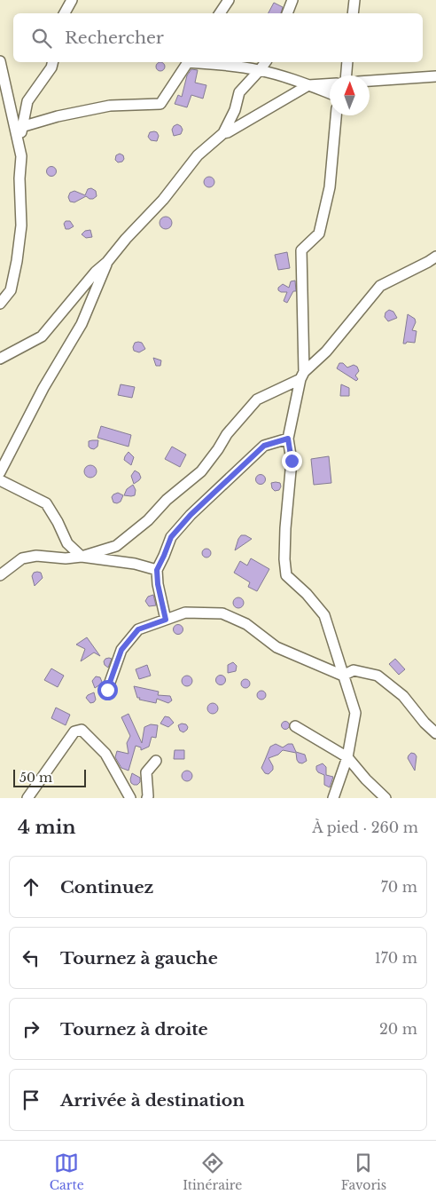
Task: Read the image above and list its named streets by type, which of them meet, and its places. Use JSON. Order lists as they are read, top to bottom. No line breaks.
{"scale_bar":"50 m","north":"top","page":{"search":"Rechercher","scale":"50 m","heading":["4 min","À pied · 260 m"],"list":[["Continuez","70 m"],["Tournez à gauche","170 m"],["Tournez à droite","20 m"],"Arrivée à destination"],"nav":["Carte","Itinéraire","Favoris"]}}
